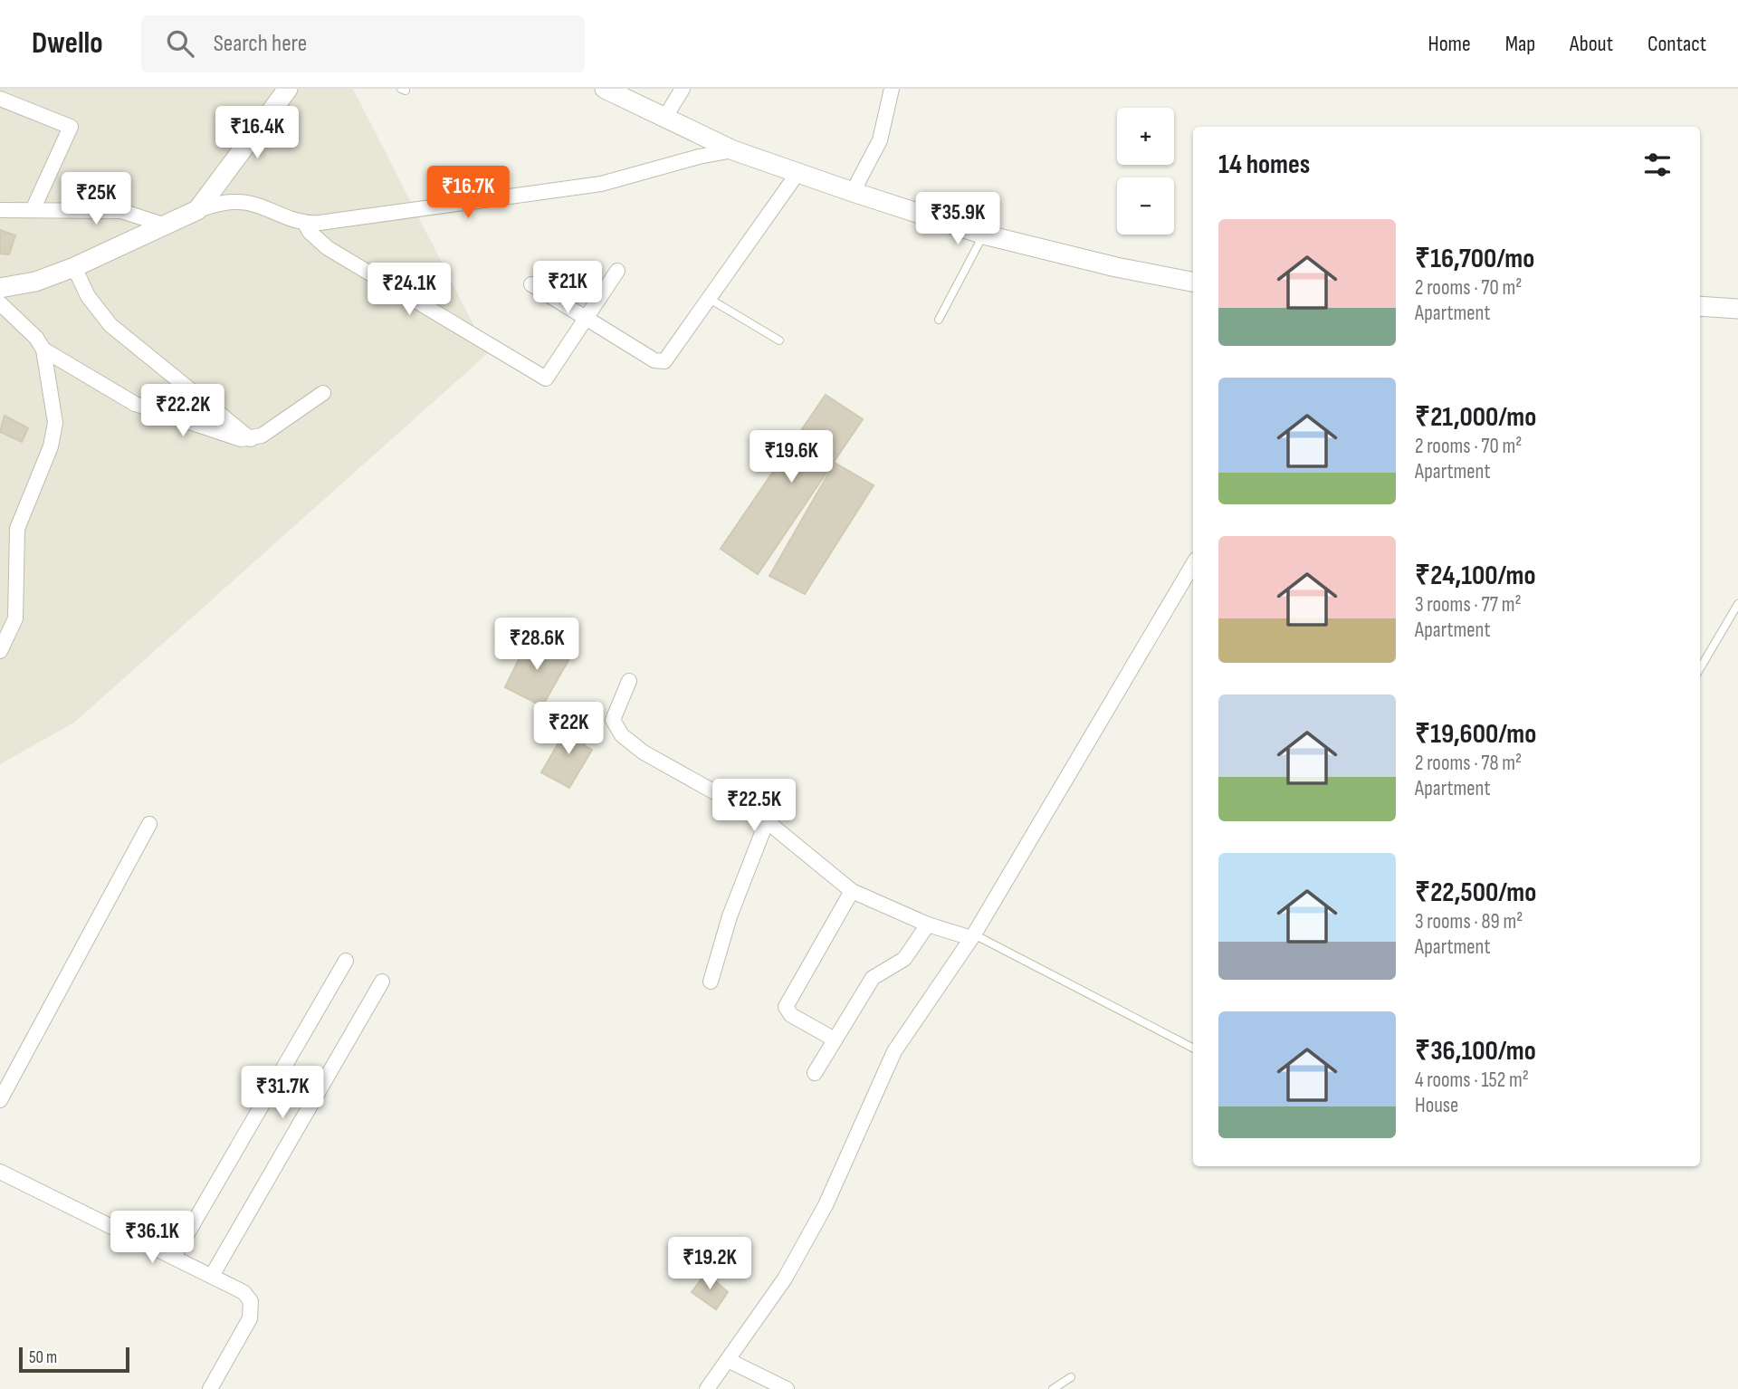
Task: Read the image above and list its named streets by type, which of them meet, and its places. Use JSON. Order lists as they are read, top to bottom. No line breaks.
{"scale_bar":"50 m","page":{"header":"Dwello","search":"Search here","nav":["Home","Map","About","Contact"],"price":["₹16.4K","₹16.7K","₹25K","₹35.9K","₹21K","₹24.1K","₹22.2K","₹19.6K","₹28.6K","₹22K","₹22.5K","₹31.7K","₹36.1K","₹19.2K"],"map_buttons":["+","−"],"heading":"14 homes","list":[{"name":"₹16,700/mo","note":"2 rooms · 70 m² · Apartment"},{"name":"₹21,000/mo","note":"2 rooms · 70 m² · Apartment"},{"name":"₹24,100/mo","note":"3 rooms · 77 m² · Apartment"},{"name":"₹19,600/mo","note":"2 rooms · 78 m² · Apartment"},{"name":"₹22,500/mo","note":"3 rooms · 89 m² · Apartment"},{"name":"₹36,100/mo","note":"4 rooms · 152 m² · House"}],"scale":"50 m"}}
